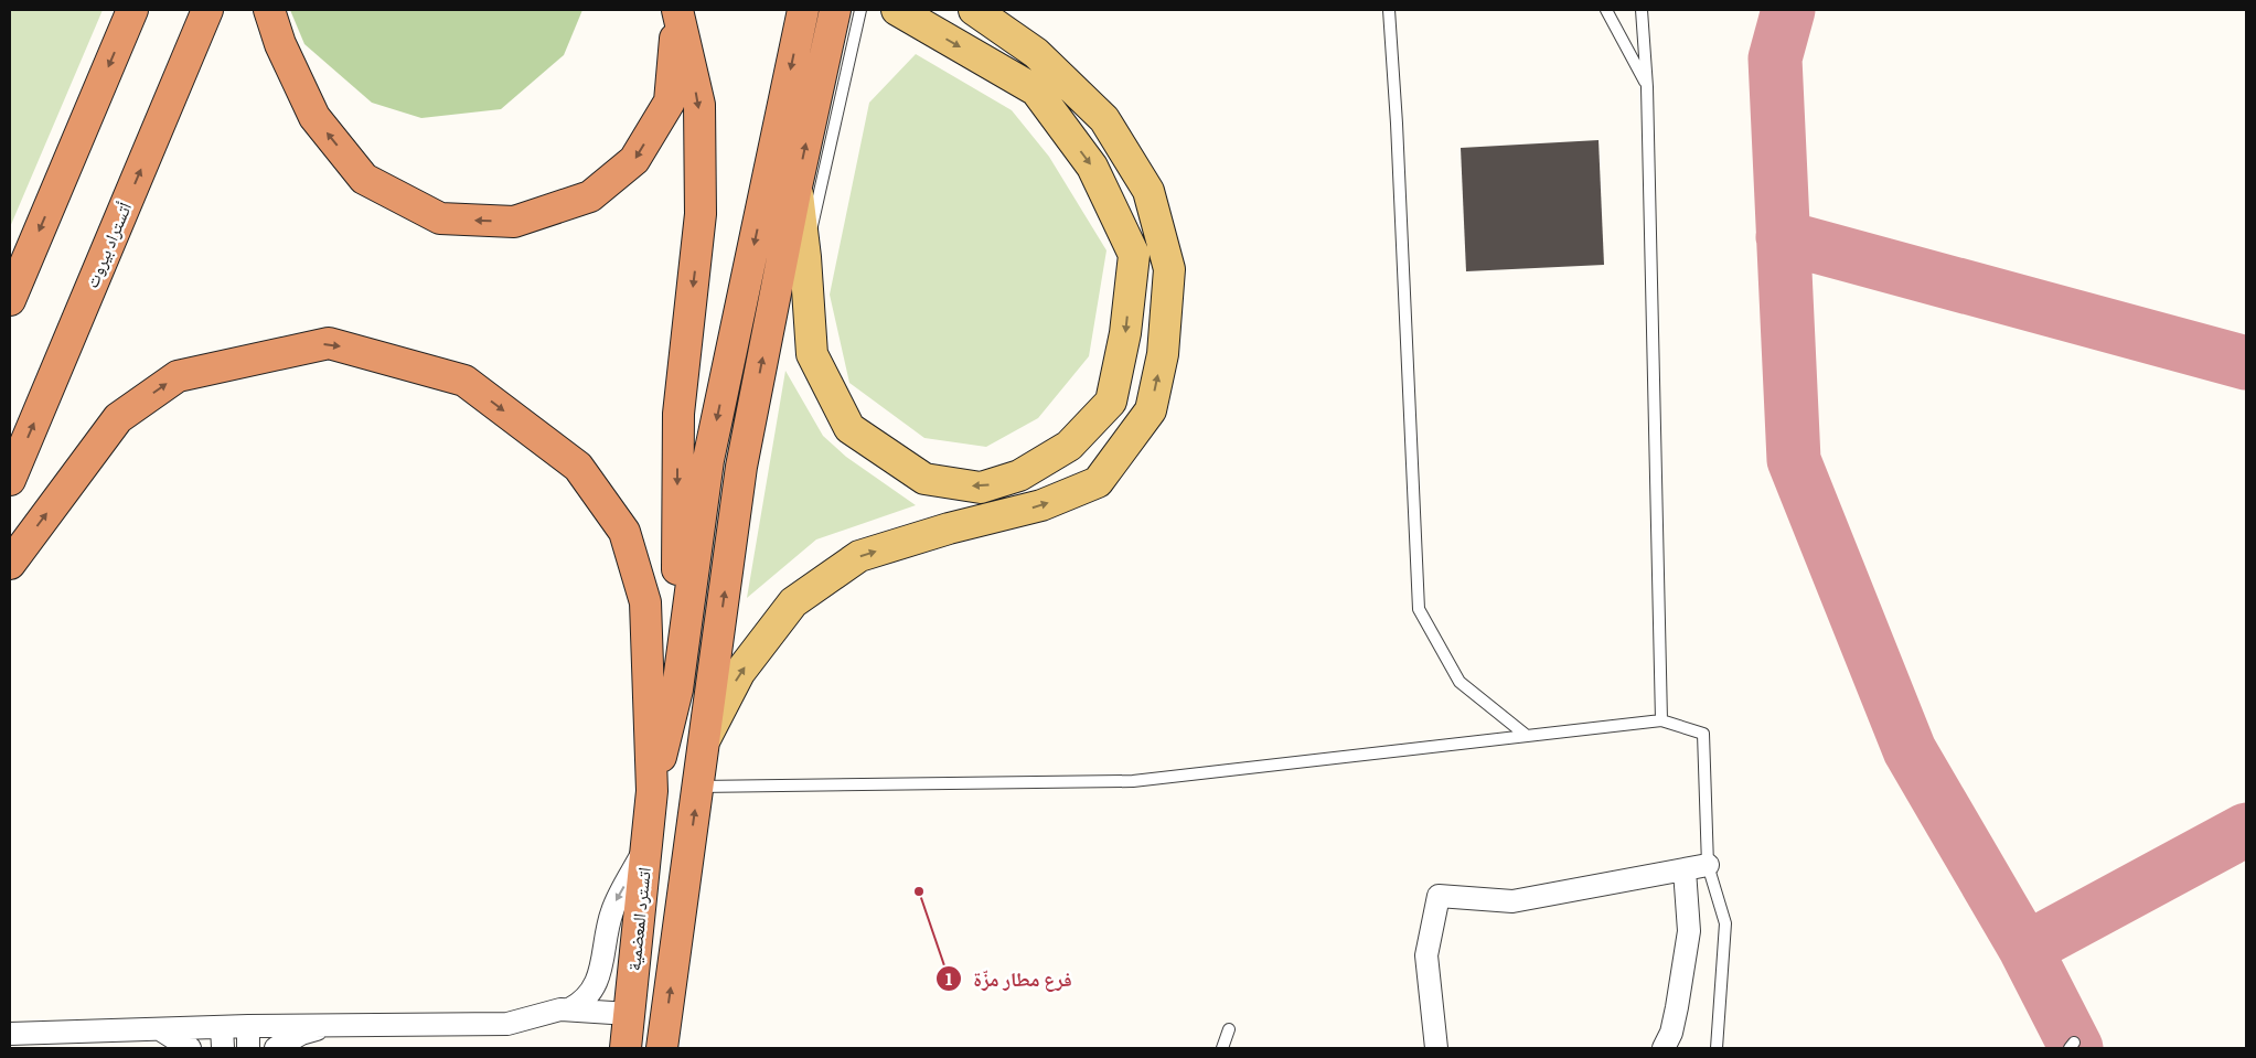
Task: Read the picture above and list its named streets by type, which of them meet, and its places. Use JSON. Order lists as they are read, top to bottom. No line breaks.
{"streets":{"highway":["أتستراد بيروت","اتسترد المعضمية"]},"places":["فرع مطار مزّة"]}
